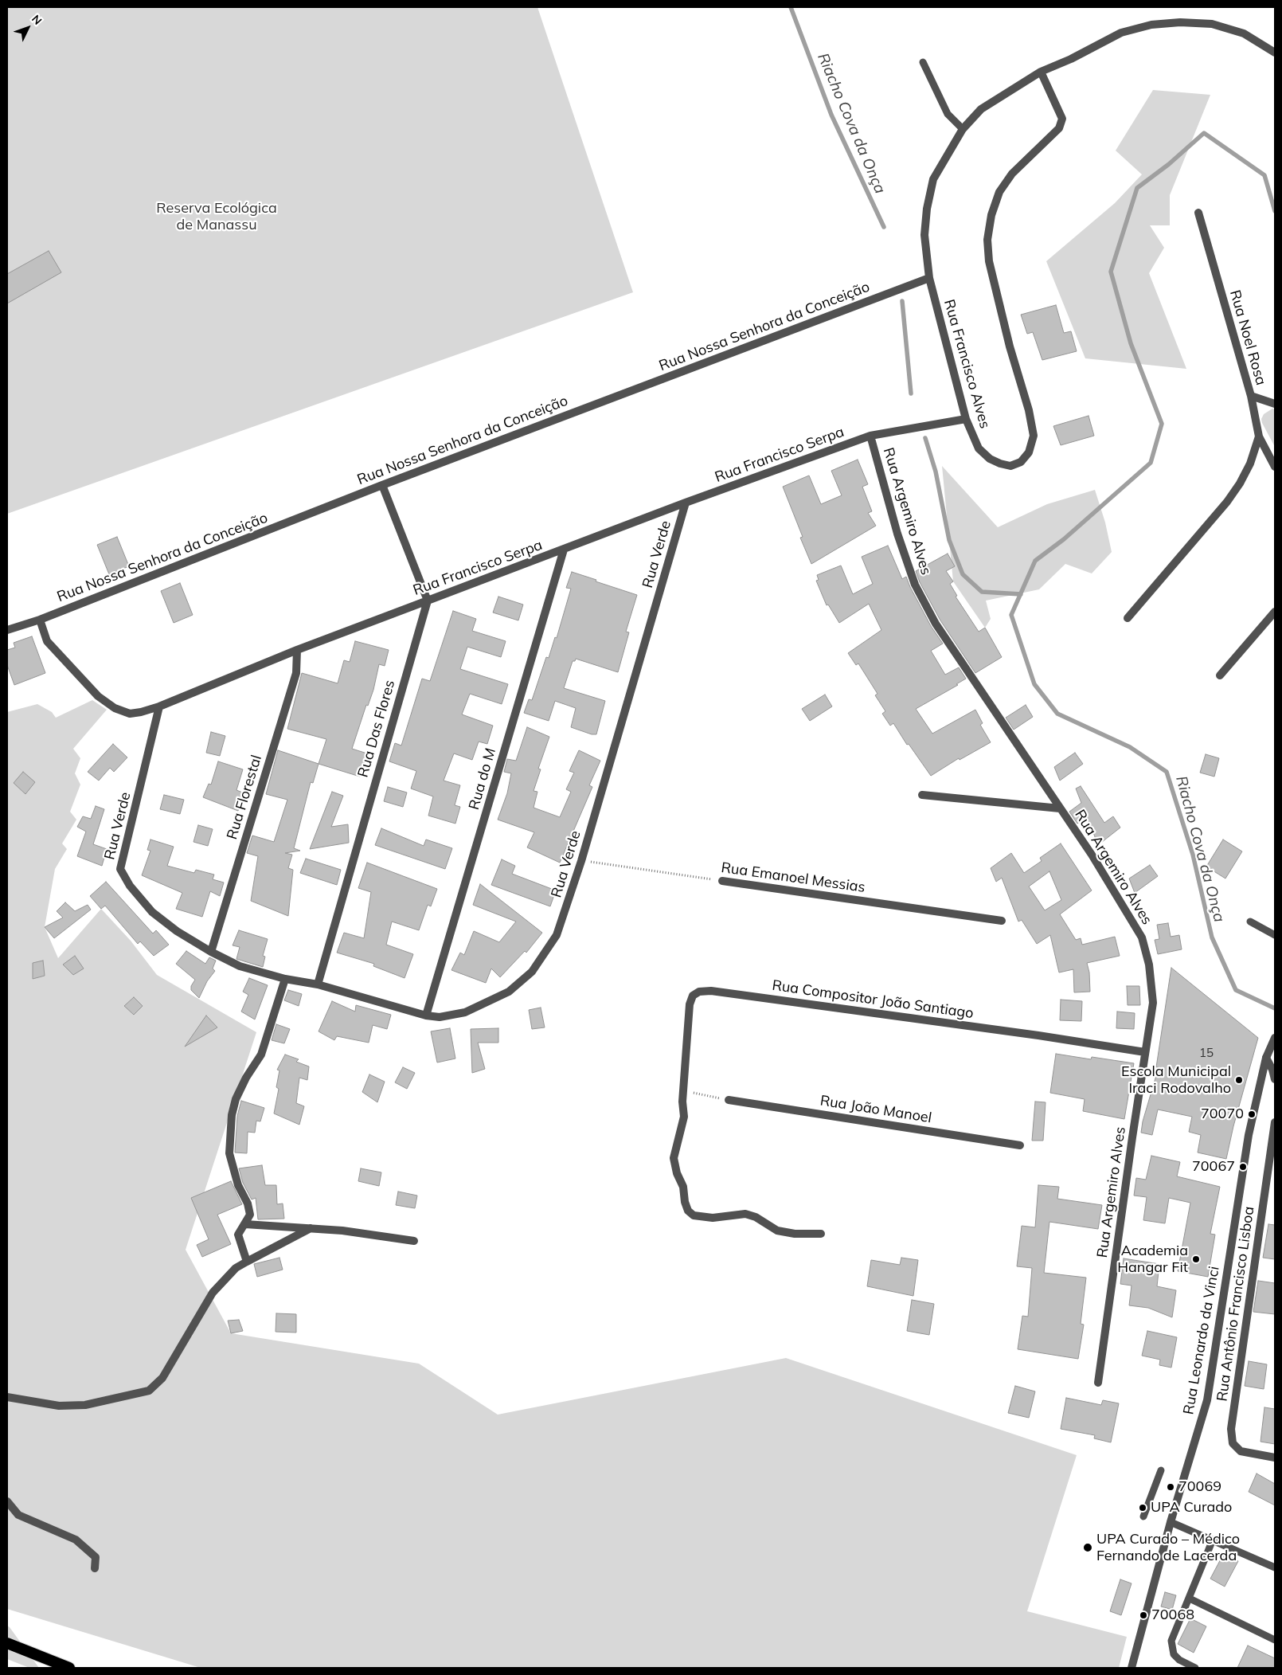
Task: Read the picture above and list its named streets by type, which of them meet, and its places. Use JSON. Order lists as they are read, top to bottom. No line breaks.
{"streets":{"street":["Rua Nossa Senhora da Conceição","Rua Noel Rosa","Rua Francisco Alves","Rua Francisco Serpa","Rua Argemiro Alves","Rua Verde","Rua Das Flores","Rua do M","Rua Florestal","Rua Emanoel Messias","Rua Compositor João Santiago","Rua João Manoel","Rua Antônio Francisco Lisboa","Rua Leonardo da Vinci"]},"crossings":[["Rua Nossa Senhora da Conceição","Rua Francisco Alves"],["Rua Nossa Senhora da Conceição","Rua Francisco Serpa"],["Rua Francisco Alves","Rua Francisco Serpa"],["Rua Francisco Serpa","Rua Argemiro Alves"],["Rua Francisco Serpa","Rua Verde"],["Rua Francisco Serpa","Rua Das Flores"],["Rua Francisco Serpa","Rua do M"],["Rua Francisco Serpa","Rua Florestal"],["Rua Argemiro Alves","Rua Compositor João Santiago"],["Rua Verde","Rua Das Flores"],["Rua Verde","Rua do M"],["Rua Verde","Rua Florestal"],["Rua Verde","Rua Emanoel Messias"]],"water":["Riacho Cova da Onça"],"parks":["Reserva Ecológica de Manassu"],"places":["Escola Municipal Iraci Rodovalho","70070","70067","Academia Hangar Fit","70069","UPA Curado","UPA Curado – Médico Fernando de Lacerda","70068"],"house_numbers":["15"],"north":"top right"}
